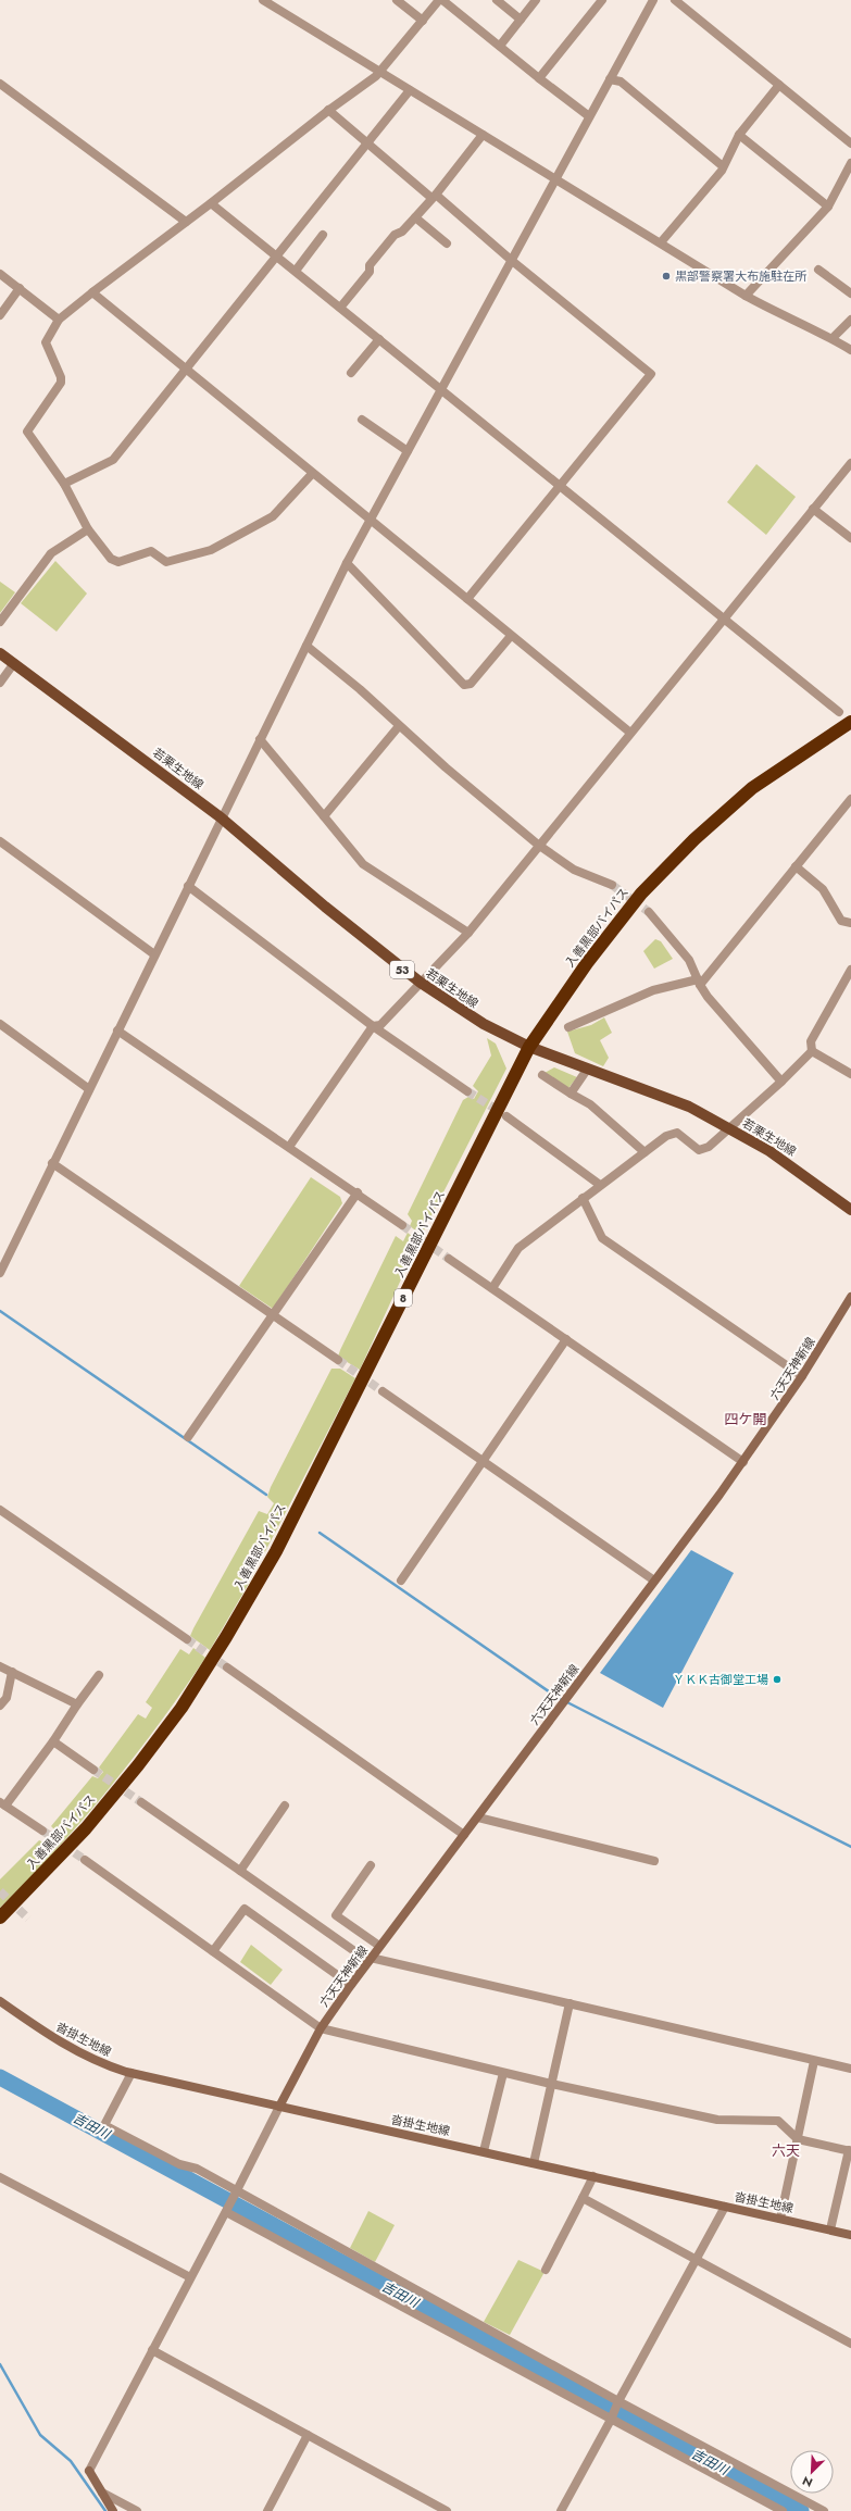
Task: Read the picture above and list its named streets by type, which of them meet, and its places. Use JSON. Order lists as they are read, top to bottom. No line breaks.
{"streets":{"highway":["入善黒部バイパス","8"],"main road":["若栗生地線","53","六天天神新線","沓掛生地線"]},"crossings":[["若栗生地線","入善黒部バイパス"],["六天天神新線","沓掛生地線"]],"districts":["四ケ開","六天"],"water":["吉田川"],"places":["黒部警察署大布施駐在所","ＹＫＫ古御堂工場"],"north":"bottom left"}
